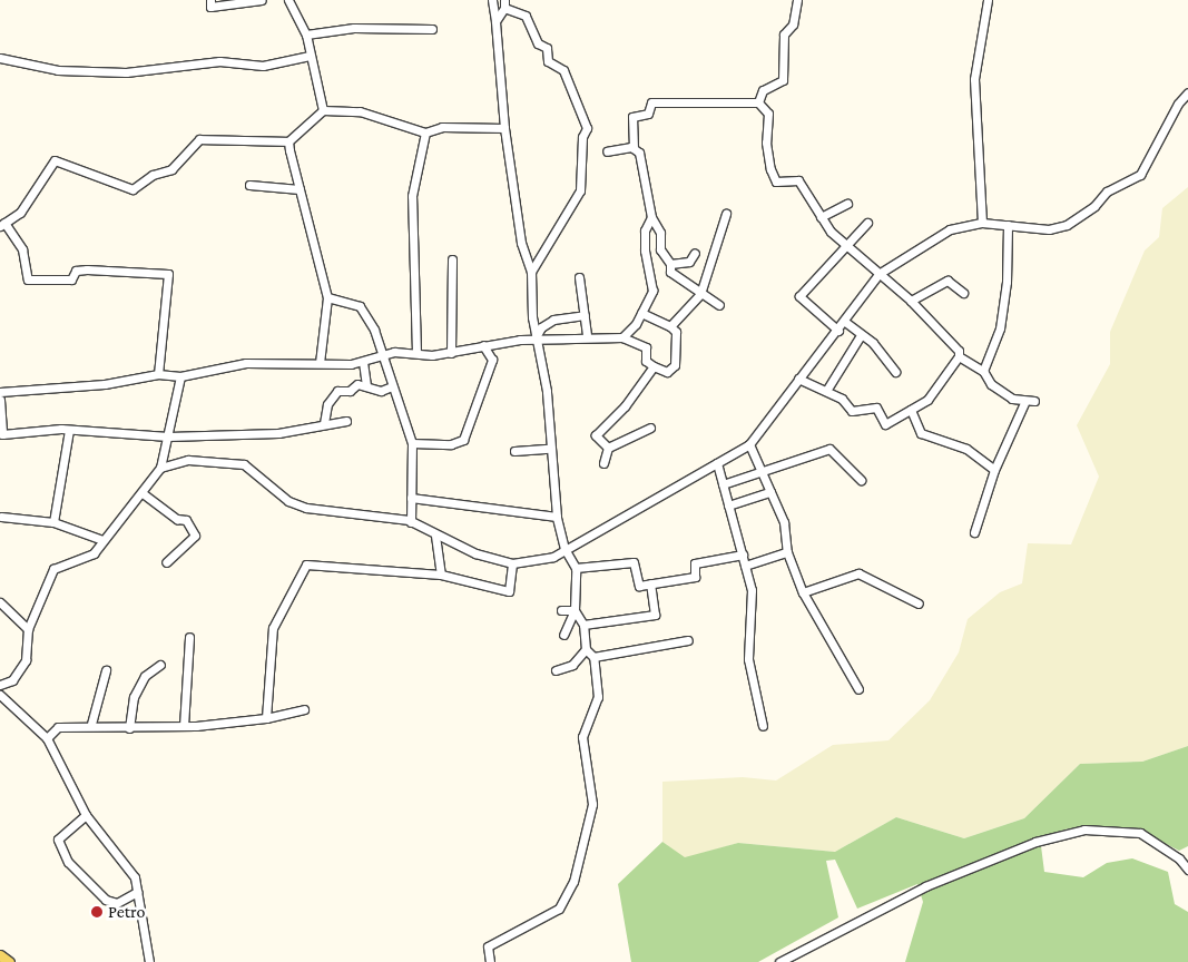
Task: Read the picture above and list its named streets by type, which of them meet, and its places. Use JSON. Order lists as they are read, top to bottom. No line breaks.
{"places":["Petro"]}
